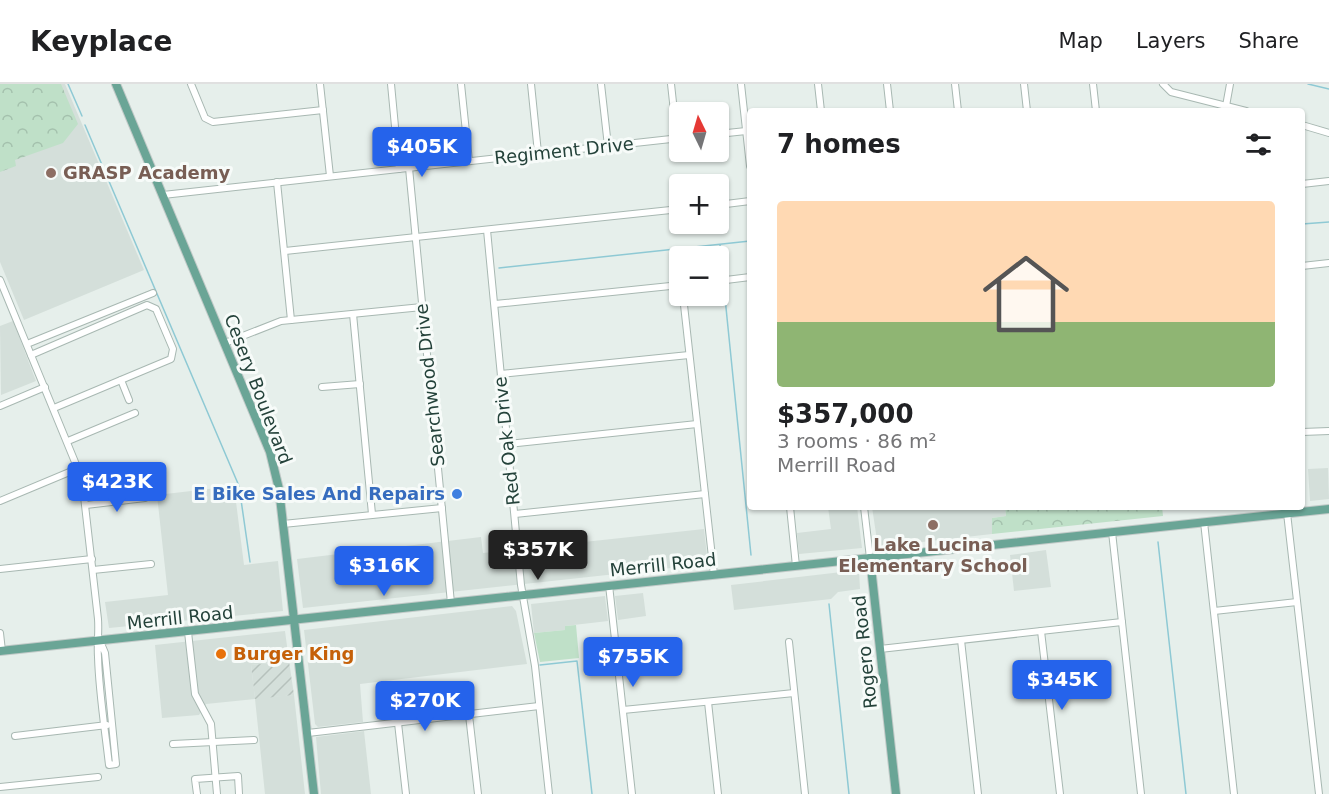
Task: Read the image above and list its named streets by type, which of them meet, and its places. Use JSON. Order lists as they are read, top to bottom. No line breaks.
{"streets":{"main road":["Cesery Boulevard","Merrill Road","Rogero Road"],"street":["Regiment Drive","Searchwood Drive","Red Oak Drive"]},"crossings":[["Regiment Drive","Searchwood Drive"],["Regiment Drive","Cesery Boulevard"],["Searchwood Drive","Merrill Road"],["Cesery Boulevard","Merrill Road"],["Red Oak Drive","Merrill Road"],["Merrill Road","Rogero Road"]],"places":["GRASP Academy","E Bike Sales And Repairs","Lake Lucina Elementary School","Burger King"],"north":"top","page":{"header":"Keyplace","nav":["Map","Layers","Share"],"map_buttons":["+","−"],"heading":"7 homes","price":["$405K","$423K","$357K","$316K","$755K","$345K","$270K"],"list":[{"name":"$357,000","note":"3 rooms · 86 m² · Merrill Road"}]}}
